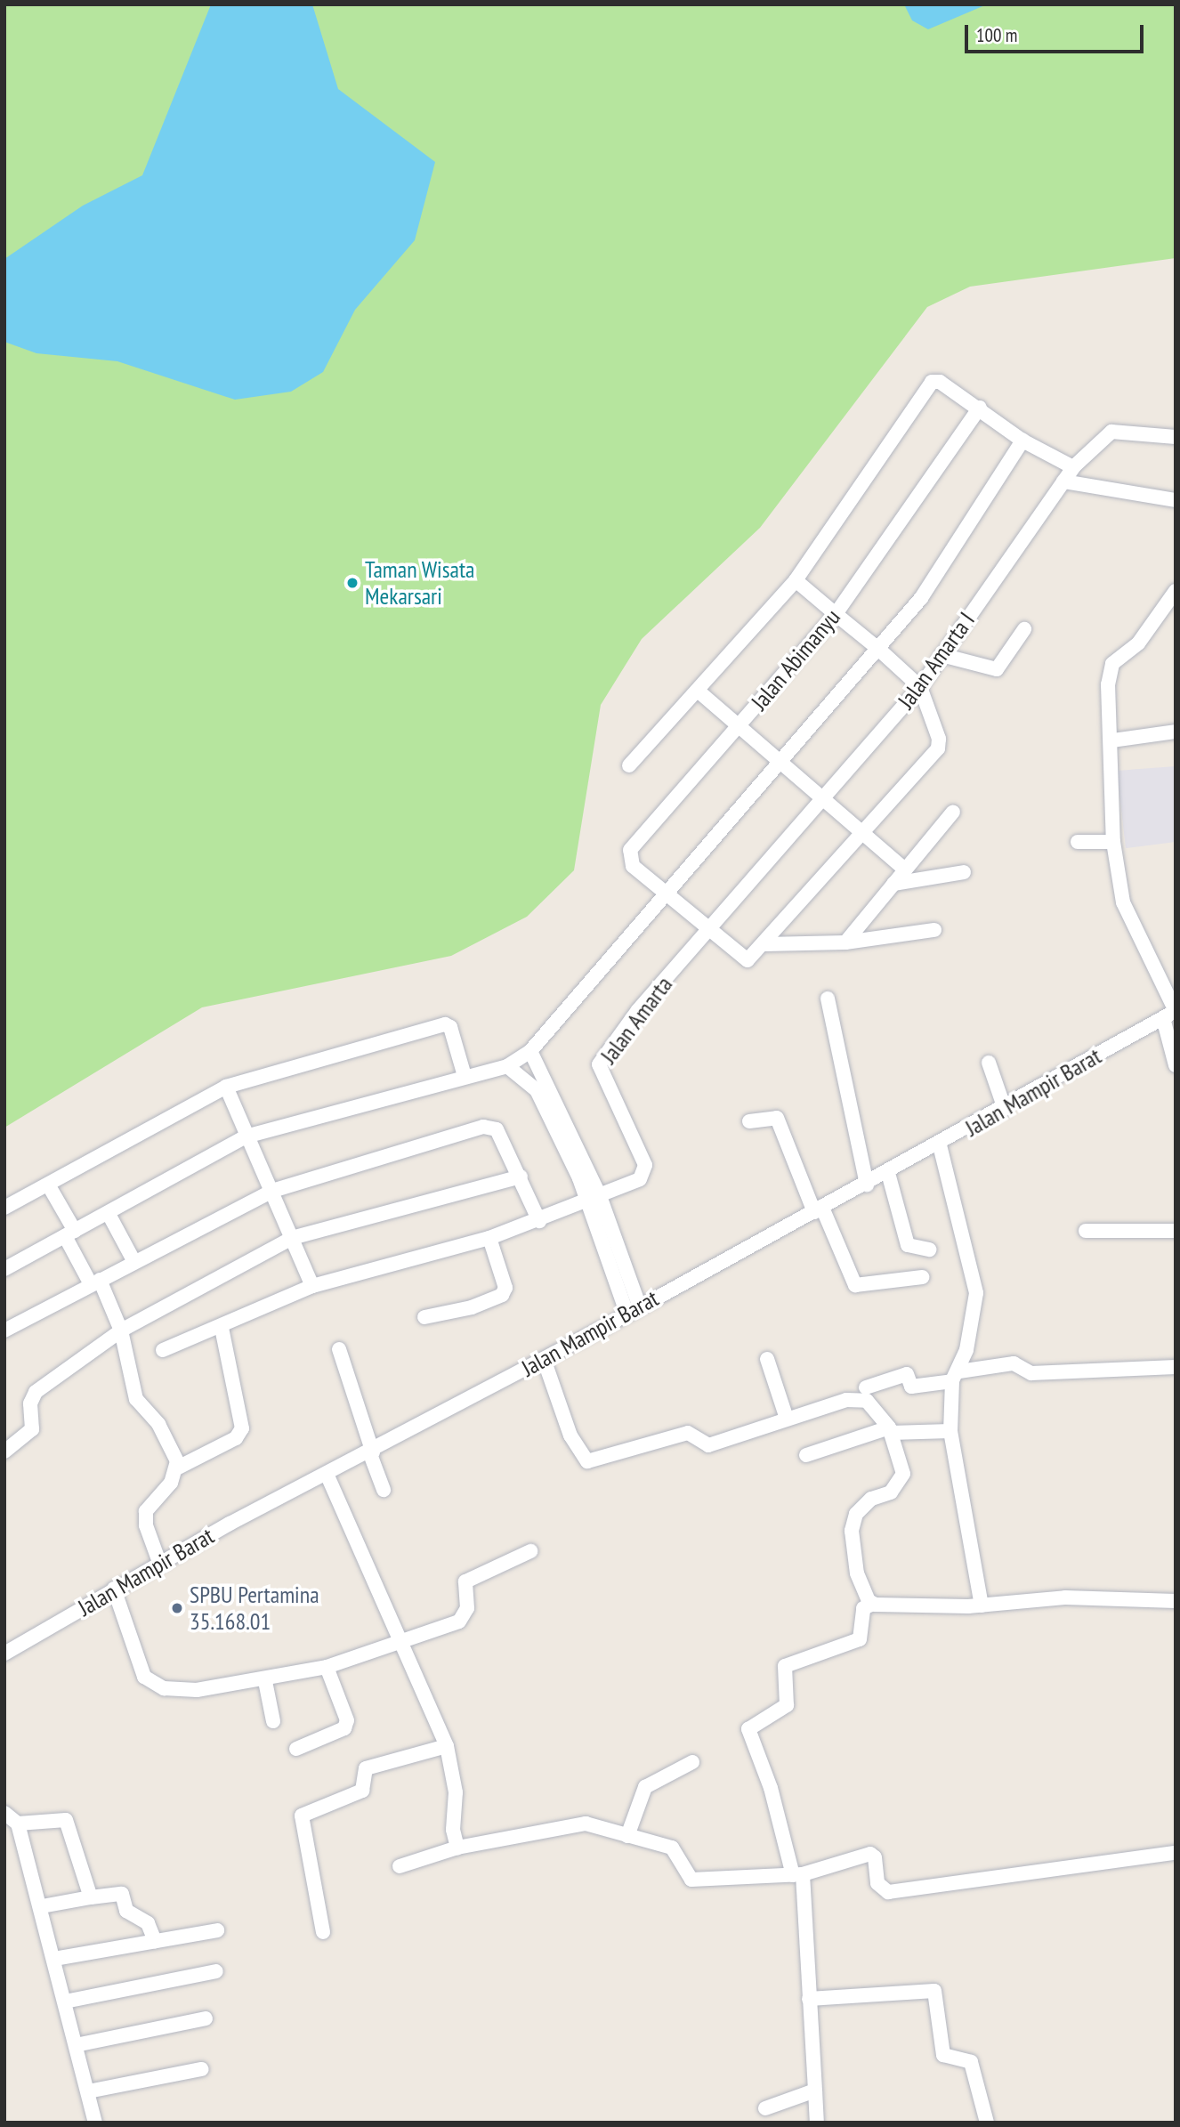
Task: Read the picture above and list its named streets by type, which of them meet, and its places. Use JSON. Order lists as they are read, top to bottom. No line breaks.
{"streets":{"street":["Jalan Abimanyu","Jalan Amarta I","Jalan Amarta","Jalan Mampir Barat"]},"crossings":[["Jalan Amarta I","Jalan Amarta"]],"places":["Taman Wisata Mekarsari","SPBU Pertamina 35.168.01"],"scale_bar":"100 m"}
